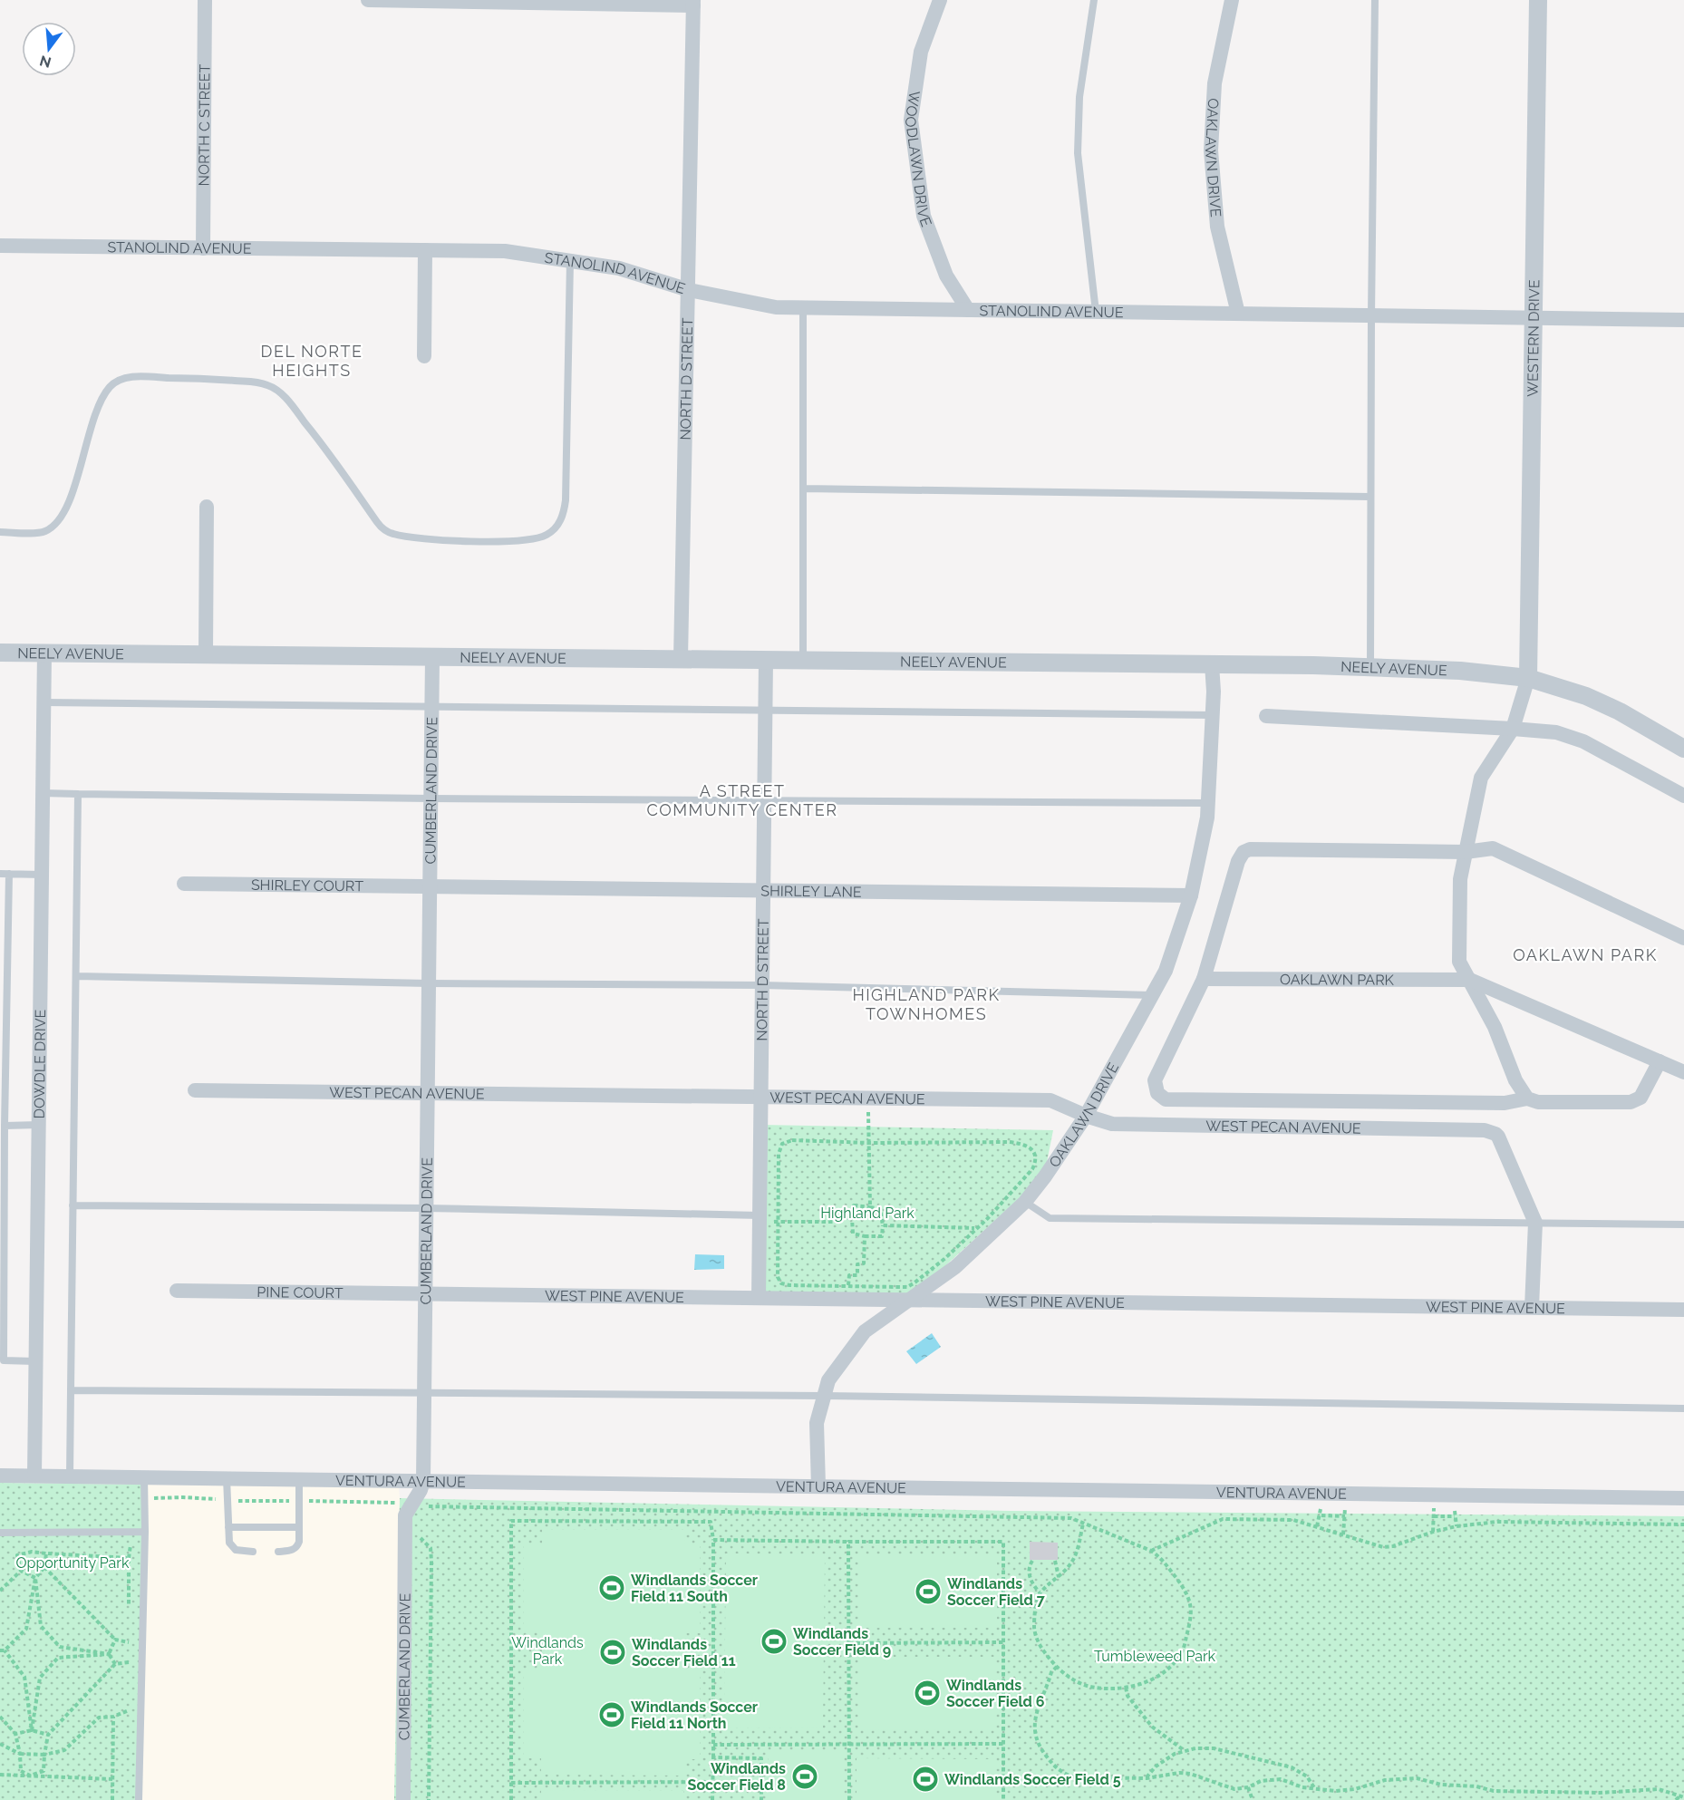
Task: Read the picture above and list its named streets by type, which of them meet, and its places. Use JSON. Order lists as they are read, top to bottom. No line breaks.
{"streets":{"street":["NORTH C STREET","OAKLAWN DRIVE","WOODLAWN DRIVE","STANOLIND AVENUE","WESTERN DRIVE","NORTH D STREET","NEELY AVENUE","CUMBERLAND DRIVE","SHIRLEY COURT","SHIRLEY LANE","OAKLAWN PARK","DOWDLE DRIVE","WEST PECAN AVENUE","PINE COURT","WEST PINE AVENUE","VENTURA AVENUE"]},"crossings":[["NORTH C STREET","STANOLIND AVENUE"],["OAKLAWN DRIVE","STANOLIND AVENUE"],["OAKLAWN DRIVE","NEELY AVENUE"],["OAKLAWN DRIVE","SHIRLEY LANE"],["OAKLAWN DRIVE","WEST PECAN AVENUE"],["OAKLAWN DRIVE","WEST PINE AVENUE"],["OAKLAWN DRIVE","VENTURA AVENUE"],["WOODLAWN DRIVE","STANOLIND AVENUE"],["STANOLIND AVENUE","WESTERN DRIVE"],["STANOLIND AVENUE","NORTH D STREET"],["WESTERN DRIVE","NEELY AVENUE"],["NORTH D STREET","NEELY AVENUE"],["NORTH D STREET","SHIRLEY LANE"],["NORTH D STREET","WEST PECAN AVENUE"],["NORTH D STREET","WEST PINE AVENUE"],["NEELY AVENUE","CUMBERLAND DRIVE"],["NEELY AVENUE","DOWDLE DRIVE"],["CUMBERLAND DRIVE","SHIRLEY COURT"],["CUMBERLAND DRIVE","SHIRLEY LANE"],["CUMBERLAND DRIVE","WEST PECAN AVENUE"],["CUMBERLAND DRIVE","PINE COURT"],["CUMBERLAND DRIVE","WEST PINE AVENUE"],["CUMBERLAND DRIVE","VENTURA AVENUE"],["SHIRLEY COURT","SHIRLEY LANE"],["DOWDLE DRIVE","VENTURA AVENUE"],["PINE COURT","WEST PINE AVENUE"]],"districts":["DEL NORTE HEIGHTS","A STREET COMMUNITY CENTER","OAKLAWN PARK","HIGHLAND PARK TOWNHOMES"],"parks":["Highland Park","Opportunity Park","Windlands Park","Tumbleweed Park"],"places":{"sports":["Windlands Soccer Field 11 South","Windlands Soccer Field 7","Windlands Soccer Field 9","Windlands Soccer Field 11","Windlands Soccer Field 6","Windlands Soccer Field 11 North","Windlands Soccer Field 8","Windlands Soccer Field 5"]},"north":"bottom"}
